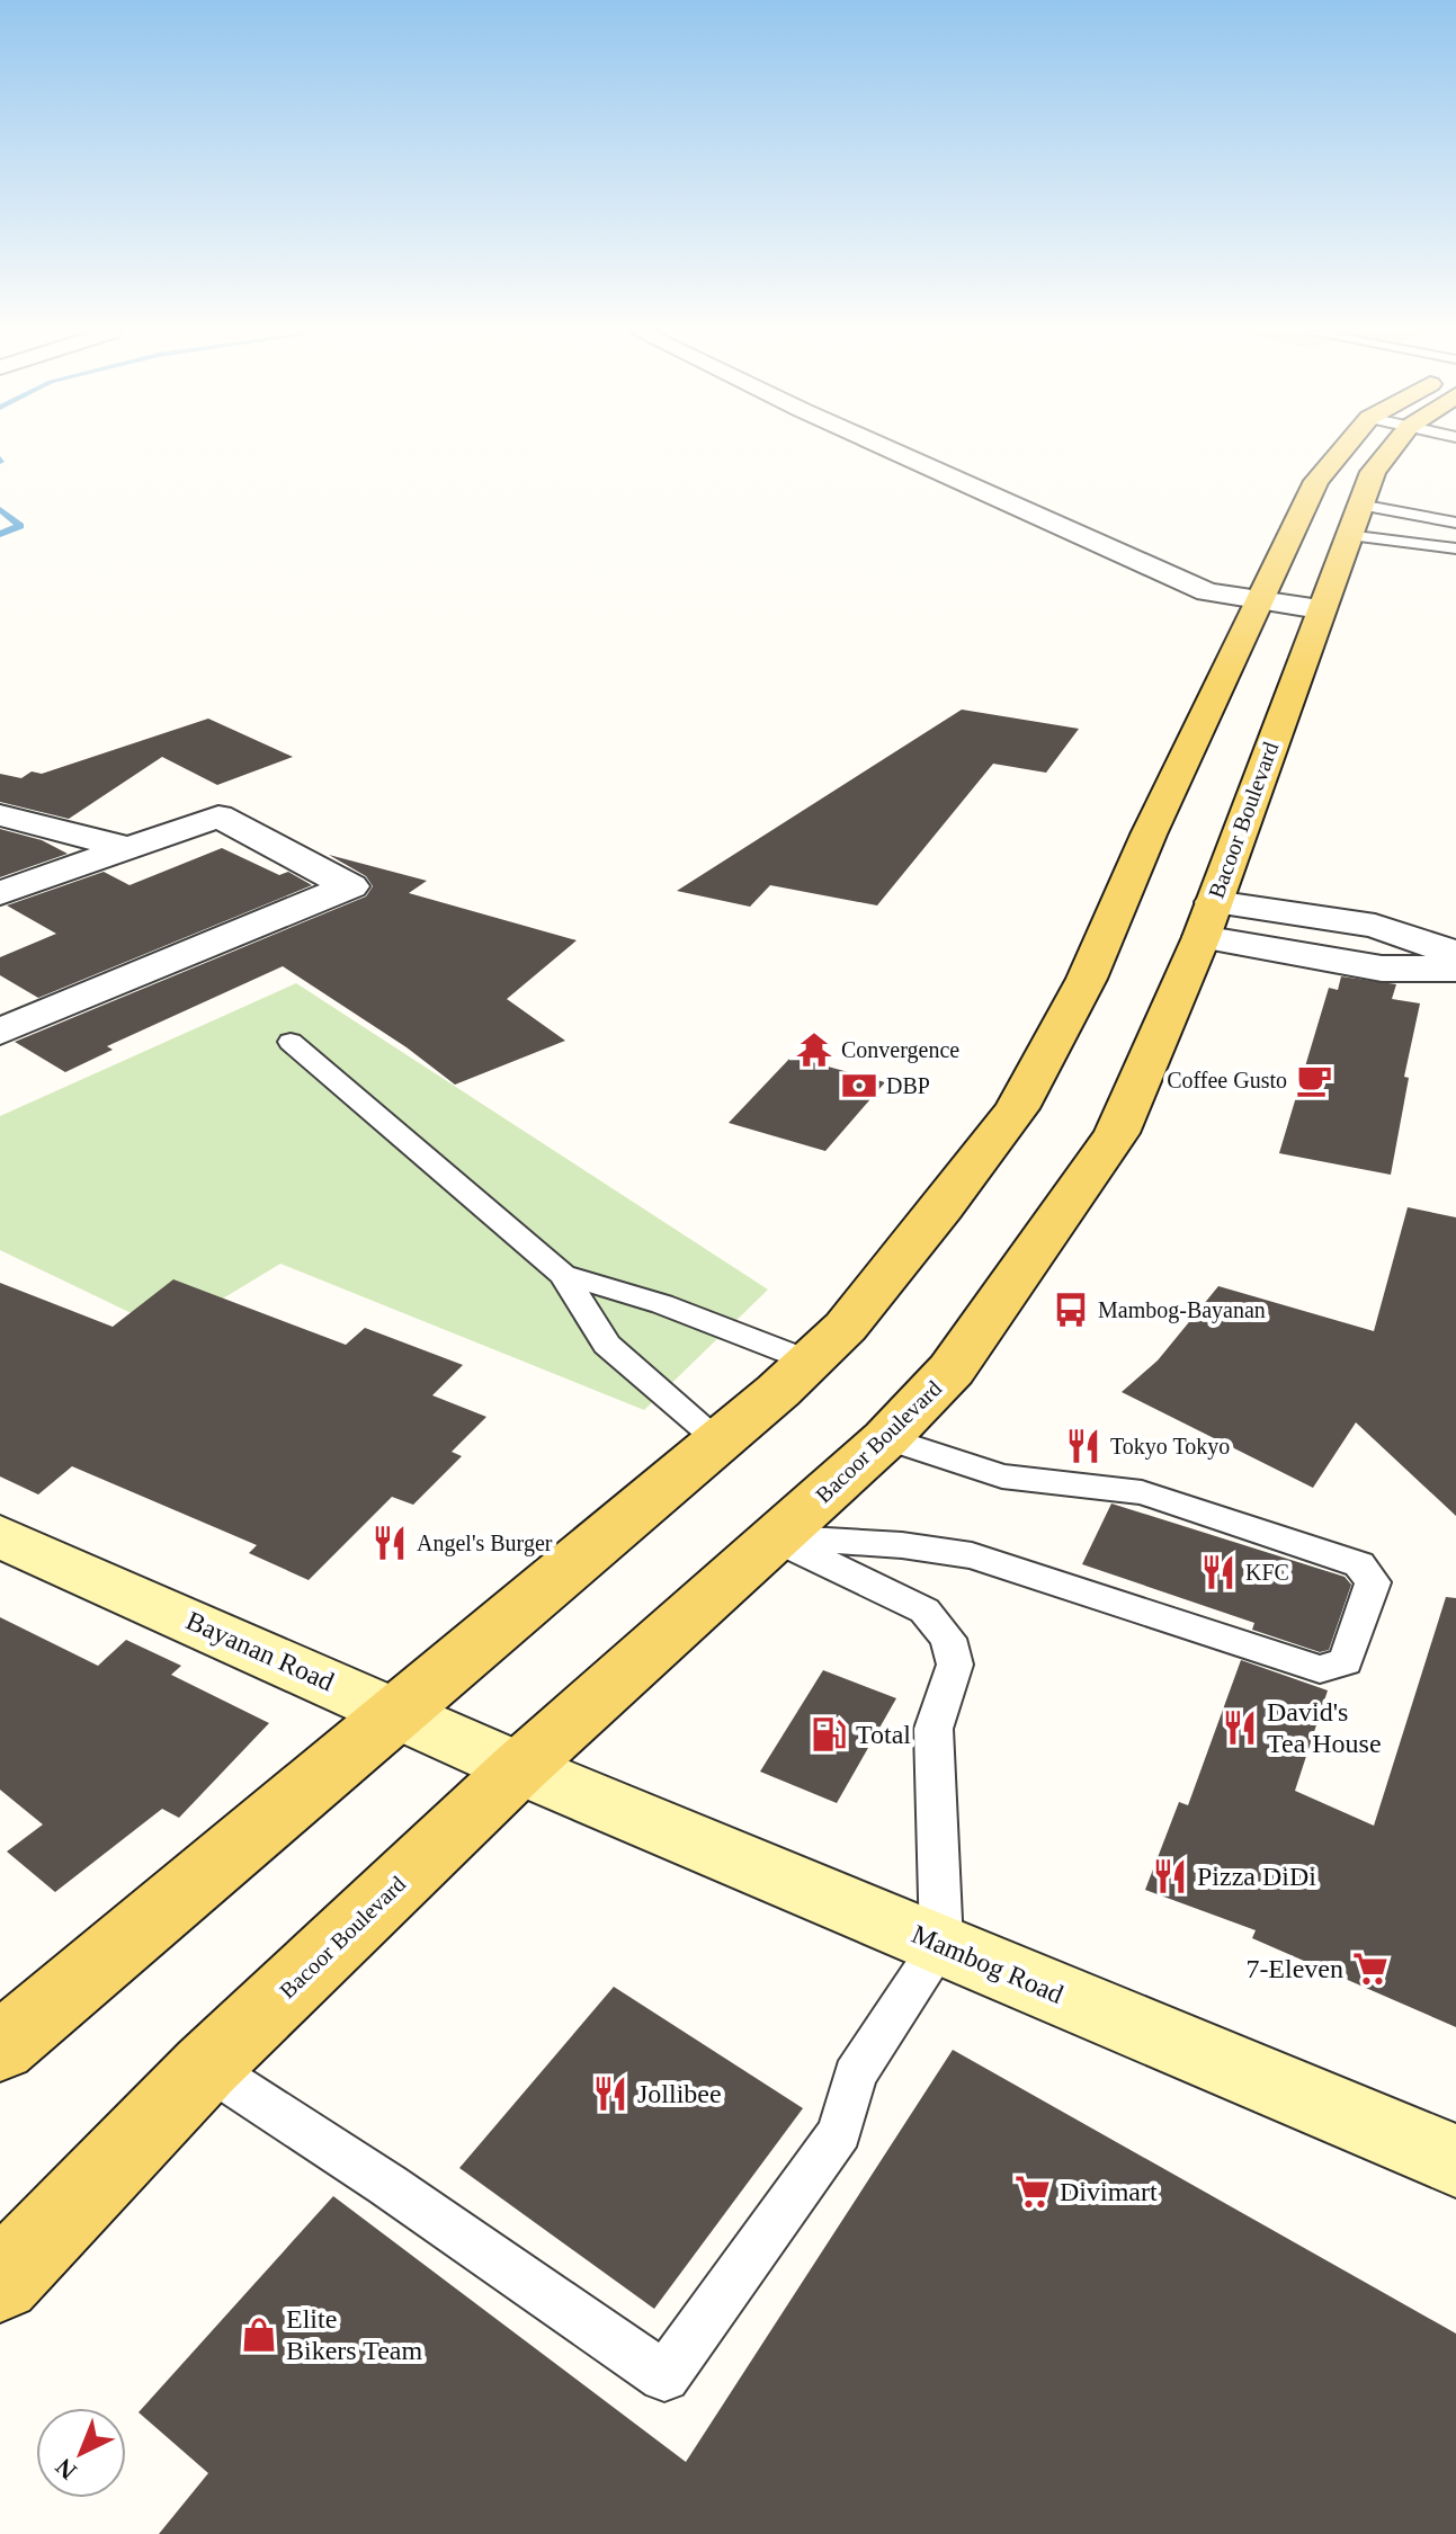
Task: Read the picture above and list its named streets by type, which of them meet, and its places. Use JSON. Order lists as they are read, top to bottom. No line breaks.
{"streets":{"main road":["Bacoor Boulevard","Bayanan Road","Mambog Road"]},"crossings":[["Bacoor Boulevard","Bayanan Road"],["Bacoor Boulevard","Mambog Road"],["Bayanan Road","Mambog Road"]],"places":{"temple":["Convergence"],"cafe":["Coffee Gusto"],"bank":["DBP"],"bus stop":["Mambog-Bayanan"],"restaurant":["Tokyo Tokyo","Angel's Burger","KFC","David's Tea House","Pizza DiDi","Jollibee"],"fuel station":["Total"],"supermarket":["7-Eleven","Divimart"],"shop":["Elite Bikers Team"]},"north":"bottom left"}
